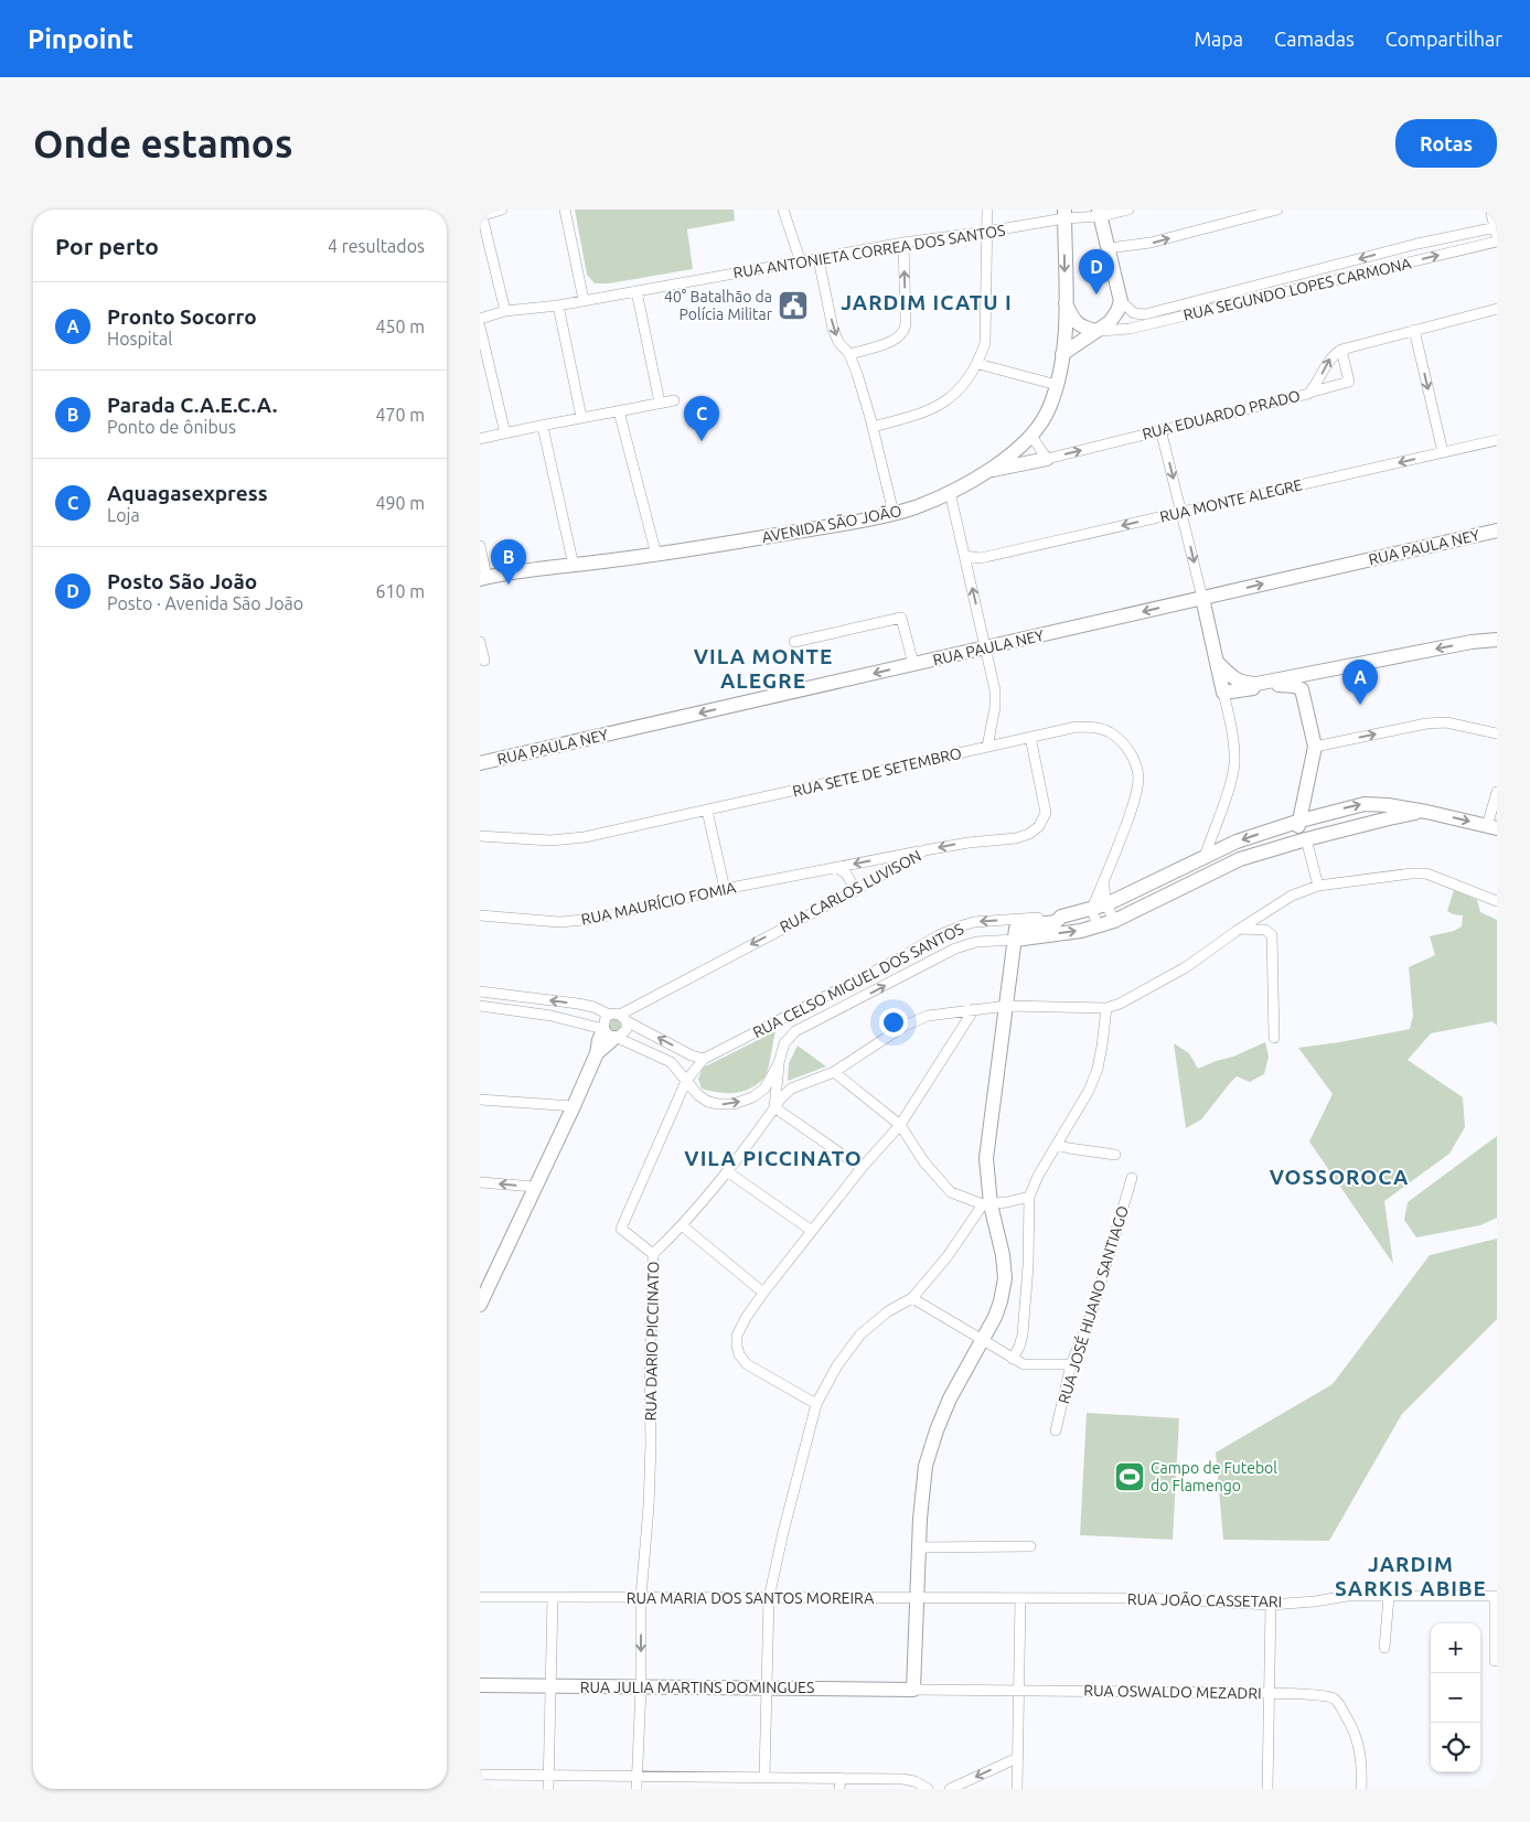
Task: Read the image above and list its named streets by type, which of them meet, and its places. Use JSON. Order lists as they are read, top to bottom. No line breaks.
{"streets":{"main road":["AVENIDA SÃO JOÃO","RUA PAULA NEY","RUA CELSO MIGUEL DOS SANTOS","RUA JULIA MARTINS DOMINGUES"],"street":["RUA ANTONIETA CORREA DOS SANTOS","RUA SEGUNDO LOPES CARMONA","RUA EDUARDO PRADO","RUA MONTE ALEGRE","RUA SETE DE SETEMBRO","RUA CARLOS LUVISON","RUA MAURÍCIO FOMIA","RUA JOSÉ HIJANO SANTIAGO","RUA DARIO PICCINATO","RUA MARIA DOS SANTOS MOREIRA","RUA JOÃO CASSETARI","RUA OSWALDO MEZADRI"]},"crossings":[["RUA ANTONIETA CORREA DOS SANTOS","AVENIDA SÃO JOÃO"],["RUA SETE DE SETEMBRO","RUA CARLOS LUVISON"],["RUA SETE DE SETEMBRO","RUA CELSO MIGUEL DOS SANTOS"],["RUA CARLOS LUVISON","RUA MAURÍCIO FOMIA"],["RUA DARIO PICCINATO","RUA MARIA DOS SANTOS MOREIRA"],["RUA DARIO PICCINATO","RUA JULIA MARTINS DOMINGUES"],["RUA MARIA DOS SANTOS MOREIRA","RUA JOÃO CASSETARI"],["RUA JULIA MARTINS DOMINGUES","RUA OSWALDO MEZADRI"]],"one_way":["RUA EDUARDO PRADO","RUA MONTE ALEGRE","RUA CARLOS LUVISON"],"districts":["JARDIM ICATU I","VILA MONTE ALEGRE","VILA PICCINATO","VOSSOROCA","JARDIM SARKIS ABIBE"],"places":{"public building":["40° Batalhão da Polícia Militar"],"sports":["Campo de Futebol do Flamengo"]},"page":{"header":"Pinpoint","nav":["Mapa","Camadas","Compartilhar"],"buttons":"Rotas","title":"Onde estamos","heading":["Por perto","4 resultados"],"pins":["D","C","B","A"],"list":[{"mark":"A","name":"Pronto Socorro","note":"Hospital","value":"450 m"},{"mark":"B","name":"Parada C.A.E.C.A.","note":"Ponto de ônibus","value":"470 m"},{"mark":"C","name":"Aquagasexpress","note":"Loja","value":"490 m"},{"mark":"D","name":"Posto São João","note":"Posto · Avenida São João","value":"610 m"}],"map_buttons":["+","−"]}}
